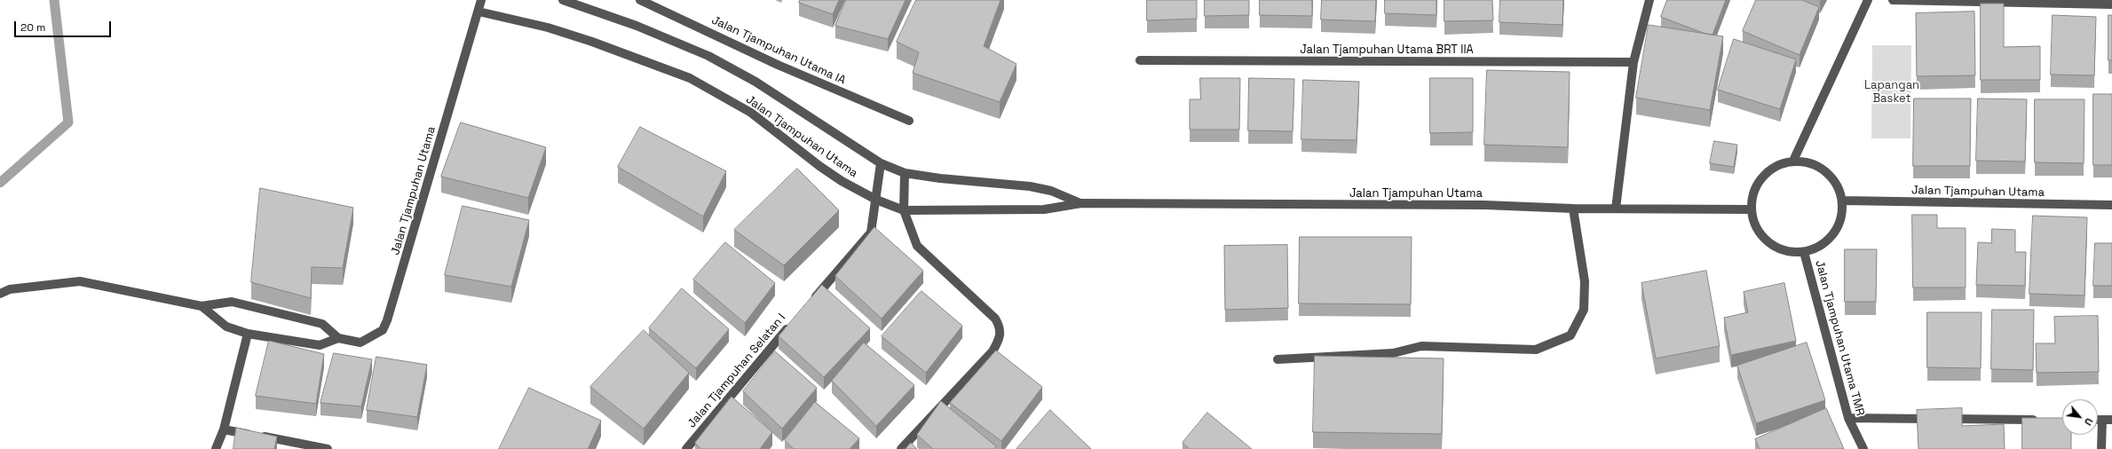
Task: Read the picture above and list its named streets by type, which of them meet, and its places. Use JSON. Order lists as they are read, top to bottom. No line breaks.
{"streets":{"street":["Jalan Tjampuhan Utama BRT IIA","Jalan Tjampuhan Utama IA","Jalan Tjampuhan Utama","Jalan Tjampuhan Utama TMR","Jalan Tjampuhan Selatan I"]},"crossings":[["Jalan Tjampuhan Utama","Jalan Tjampuhan Utama TMR"]],"parks":["Lapangan Basket"],"scale_bar":"20 m","north":"bottom right"}
